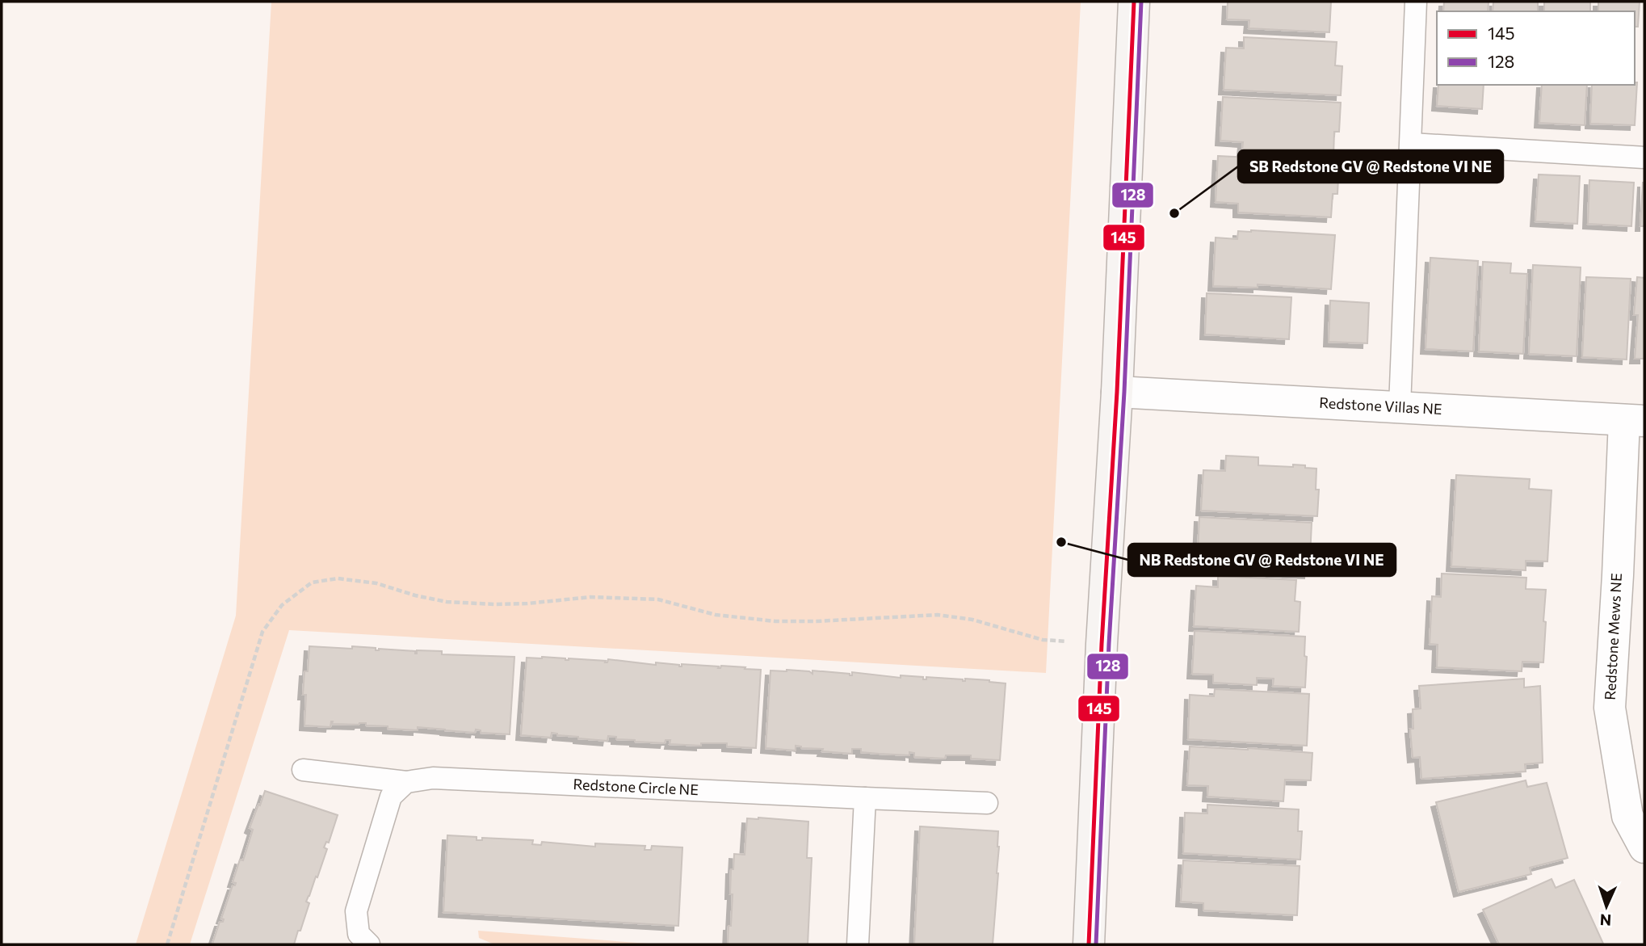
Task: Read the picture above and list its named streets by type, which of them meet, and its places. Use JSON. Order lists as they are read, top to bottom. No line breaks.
{"streets":{"street":["Redstone Villas NE","Redstone Mews NE"],"lane":["Redstone Circle NE"]},"crossings":[["Redstone Villas NE","Redstone Mews NE"]],"places":["SB Redstone GV @ Redstone VI NE","NB Redstone GV @ Redstone VI NE"],"lines":["transit line 145","transit line 128"],"legend":["145","128"],"north":"bottom"}
